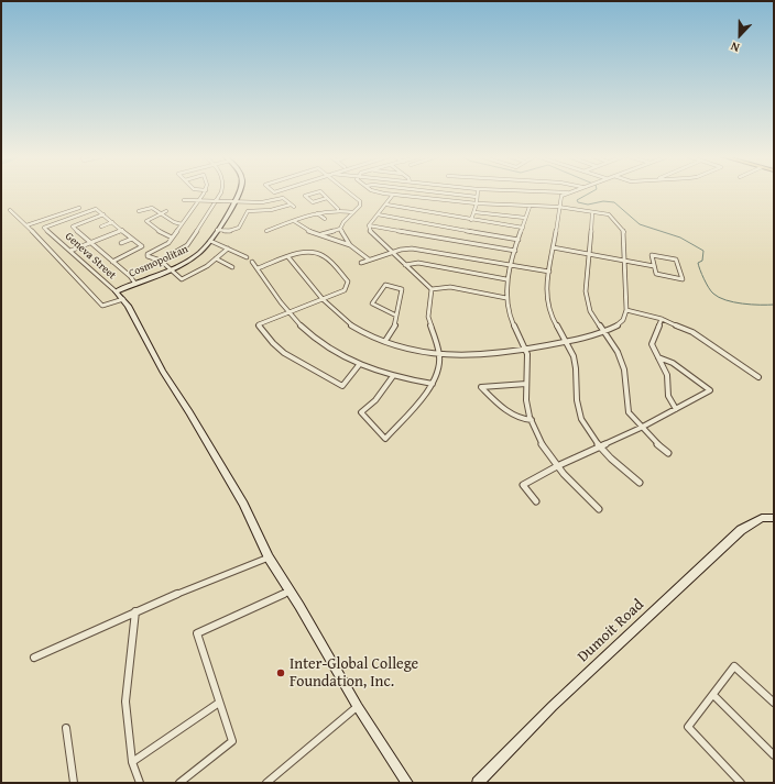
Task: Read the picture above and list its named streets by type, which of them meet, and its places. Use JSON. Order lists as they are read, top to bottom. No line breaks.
{"streets":{"street":["Geneva Street","Cosmopolitan","Dumoit Road"]},"crossings":[["Geneva Street","Cosmopolitan"]],"places":["Inter-Global College Foundation, Inc."],"north":"bottom"}
